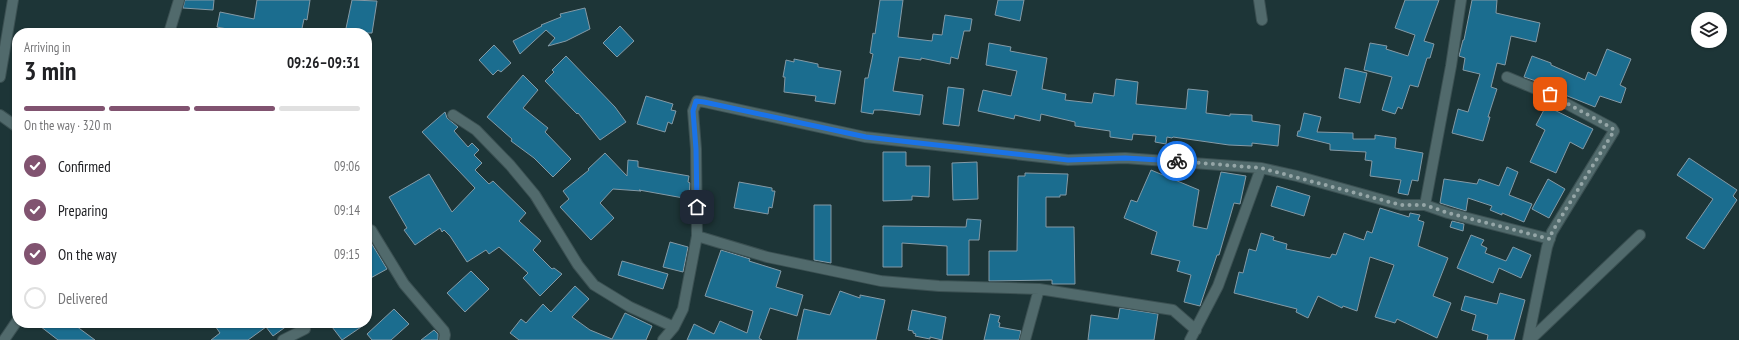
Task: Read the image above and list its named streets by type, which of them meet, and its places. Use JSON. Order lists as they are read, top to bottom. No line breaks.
{"page":{"heading":["3 min","Arriving in","09:26–09:31"],"bar":"On the way · 320 m","list":[["Confirmed","09:06"],["Preparing","09:14"],["On the way","09:15"],"Delivered"]}}
